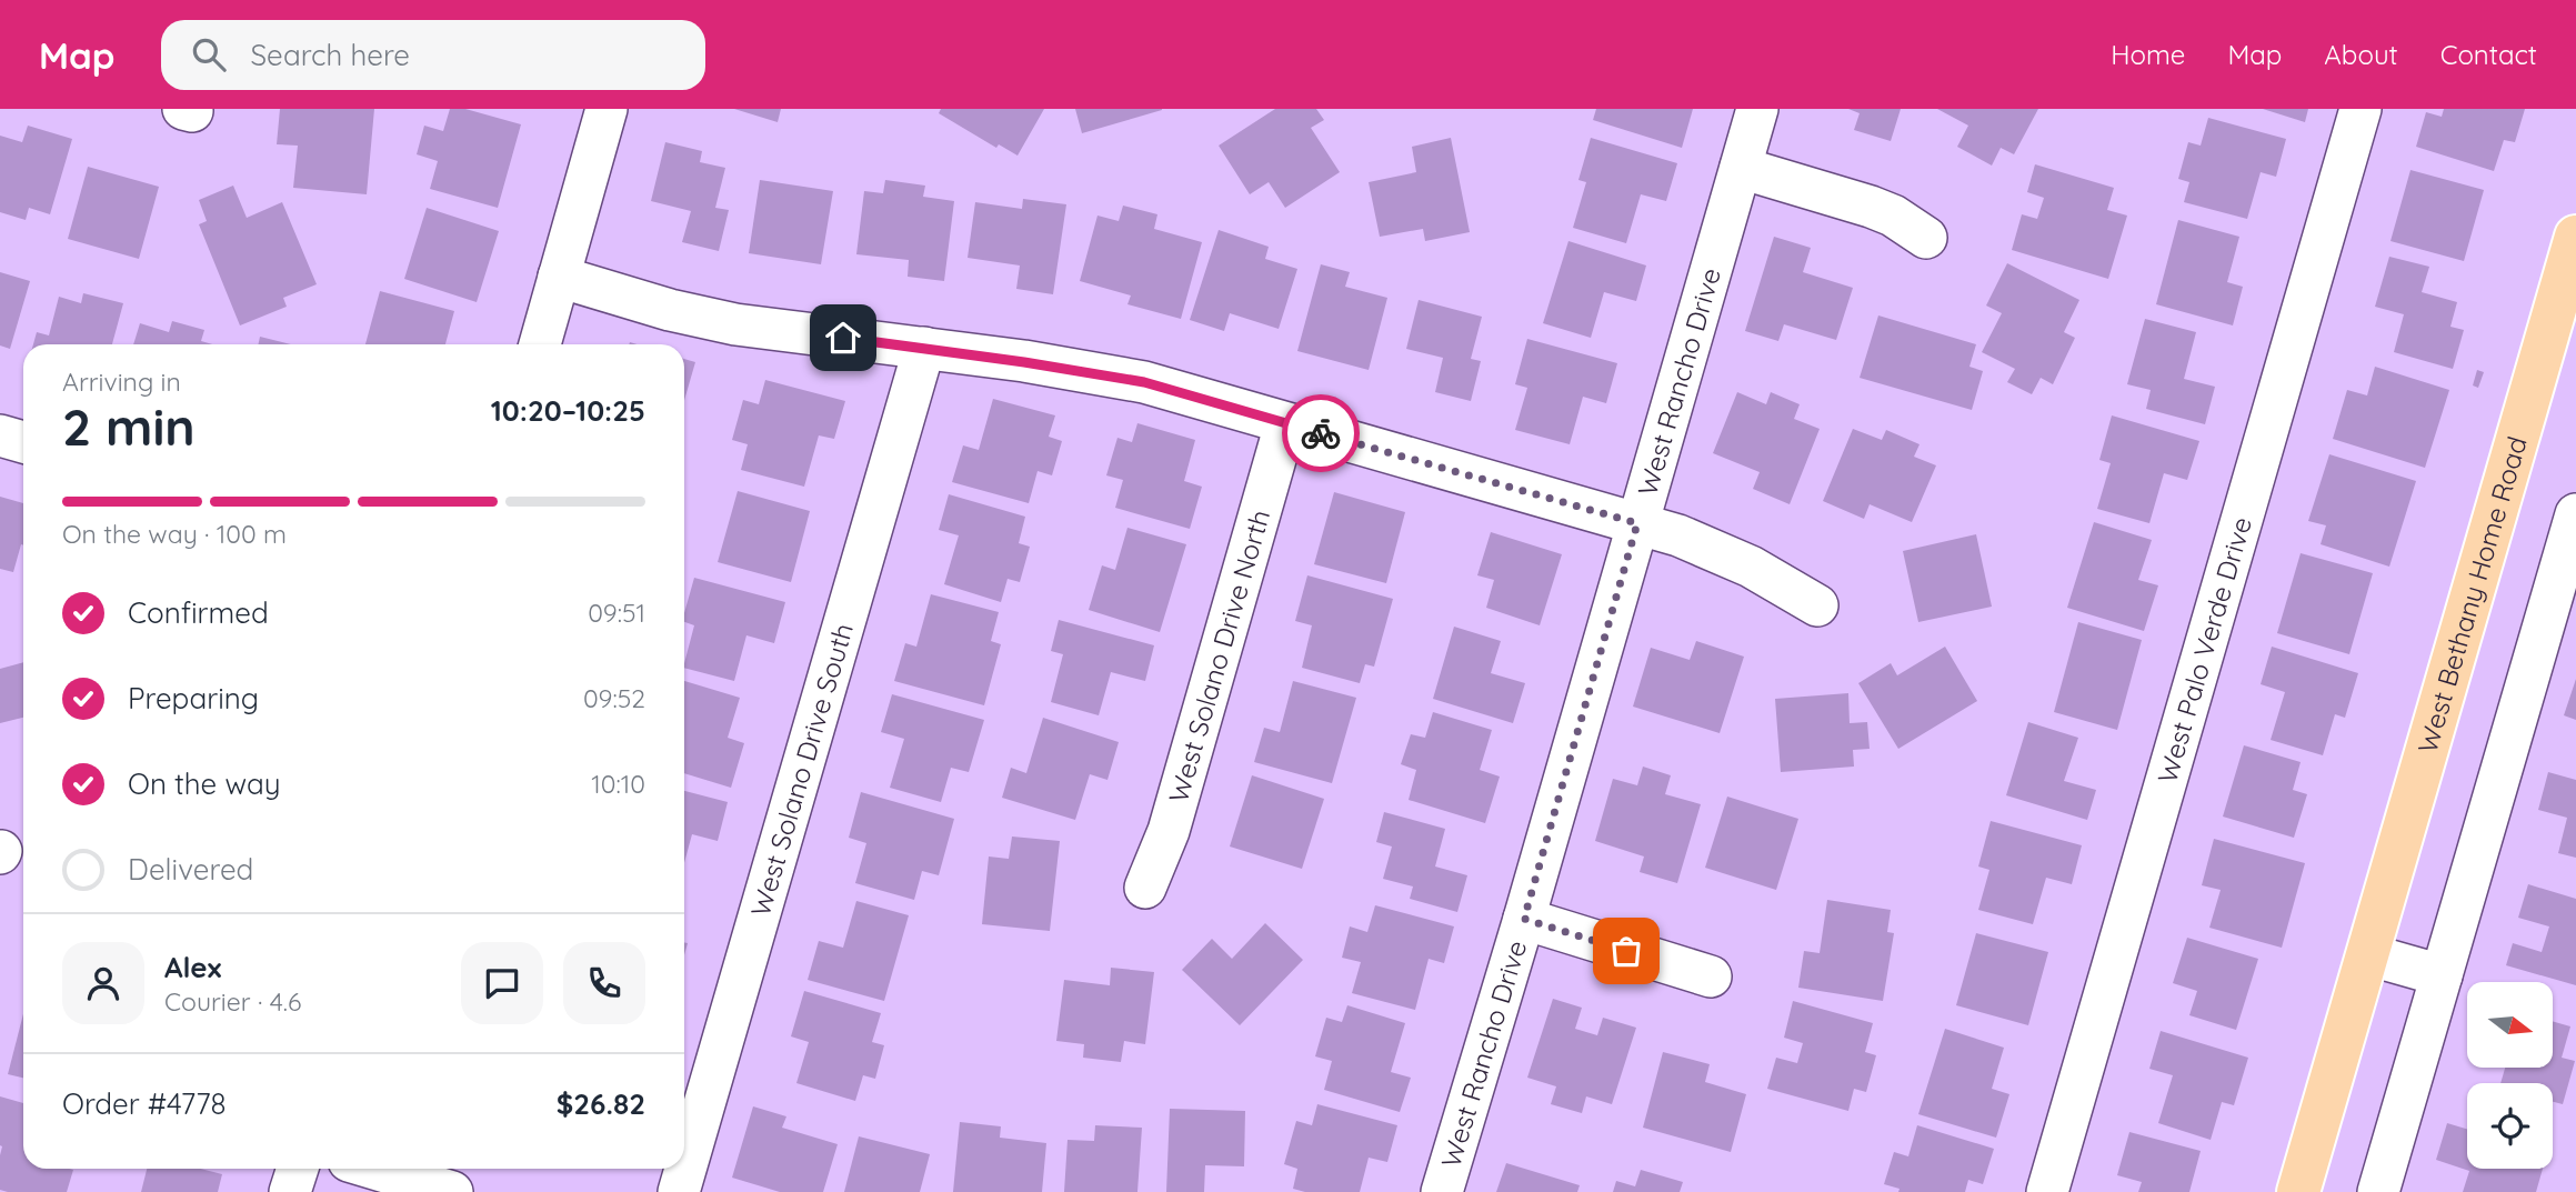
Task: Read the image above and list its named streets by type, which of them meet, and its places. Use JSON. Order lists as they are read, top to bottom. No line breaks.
{"streets":{"main road":["West Bethany Home Road"],"street":["West Rancho Drive","West Palo Verde Drive","West Solano Drive North","West Solano Drive South"]},"north":"right","page":{"header":"Map","search":"Search here","nav":["Home","Map","About","Contact"],"heading":["2 min","Arriving in","10:20–10:25"],"panel":["Alex","Courier · 4.6","Order #4778","$26.82"],"bar":"On the way · 100 m","list":[["Confirmed","09:51"],["Preparing","09:52"],["On the way","10:10"],"Delivered"]}}
